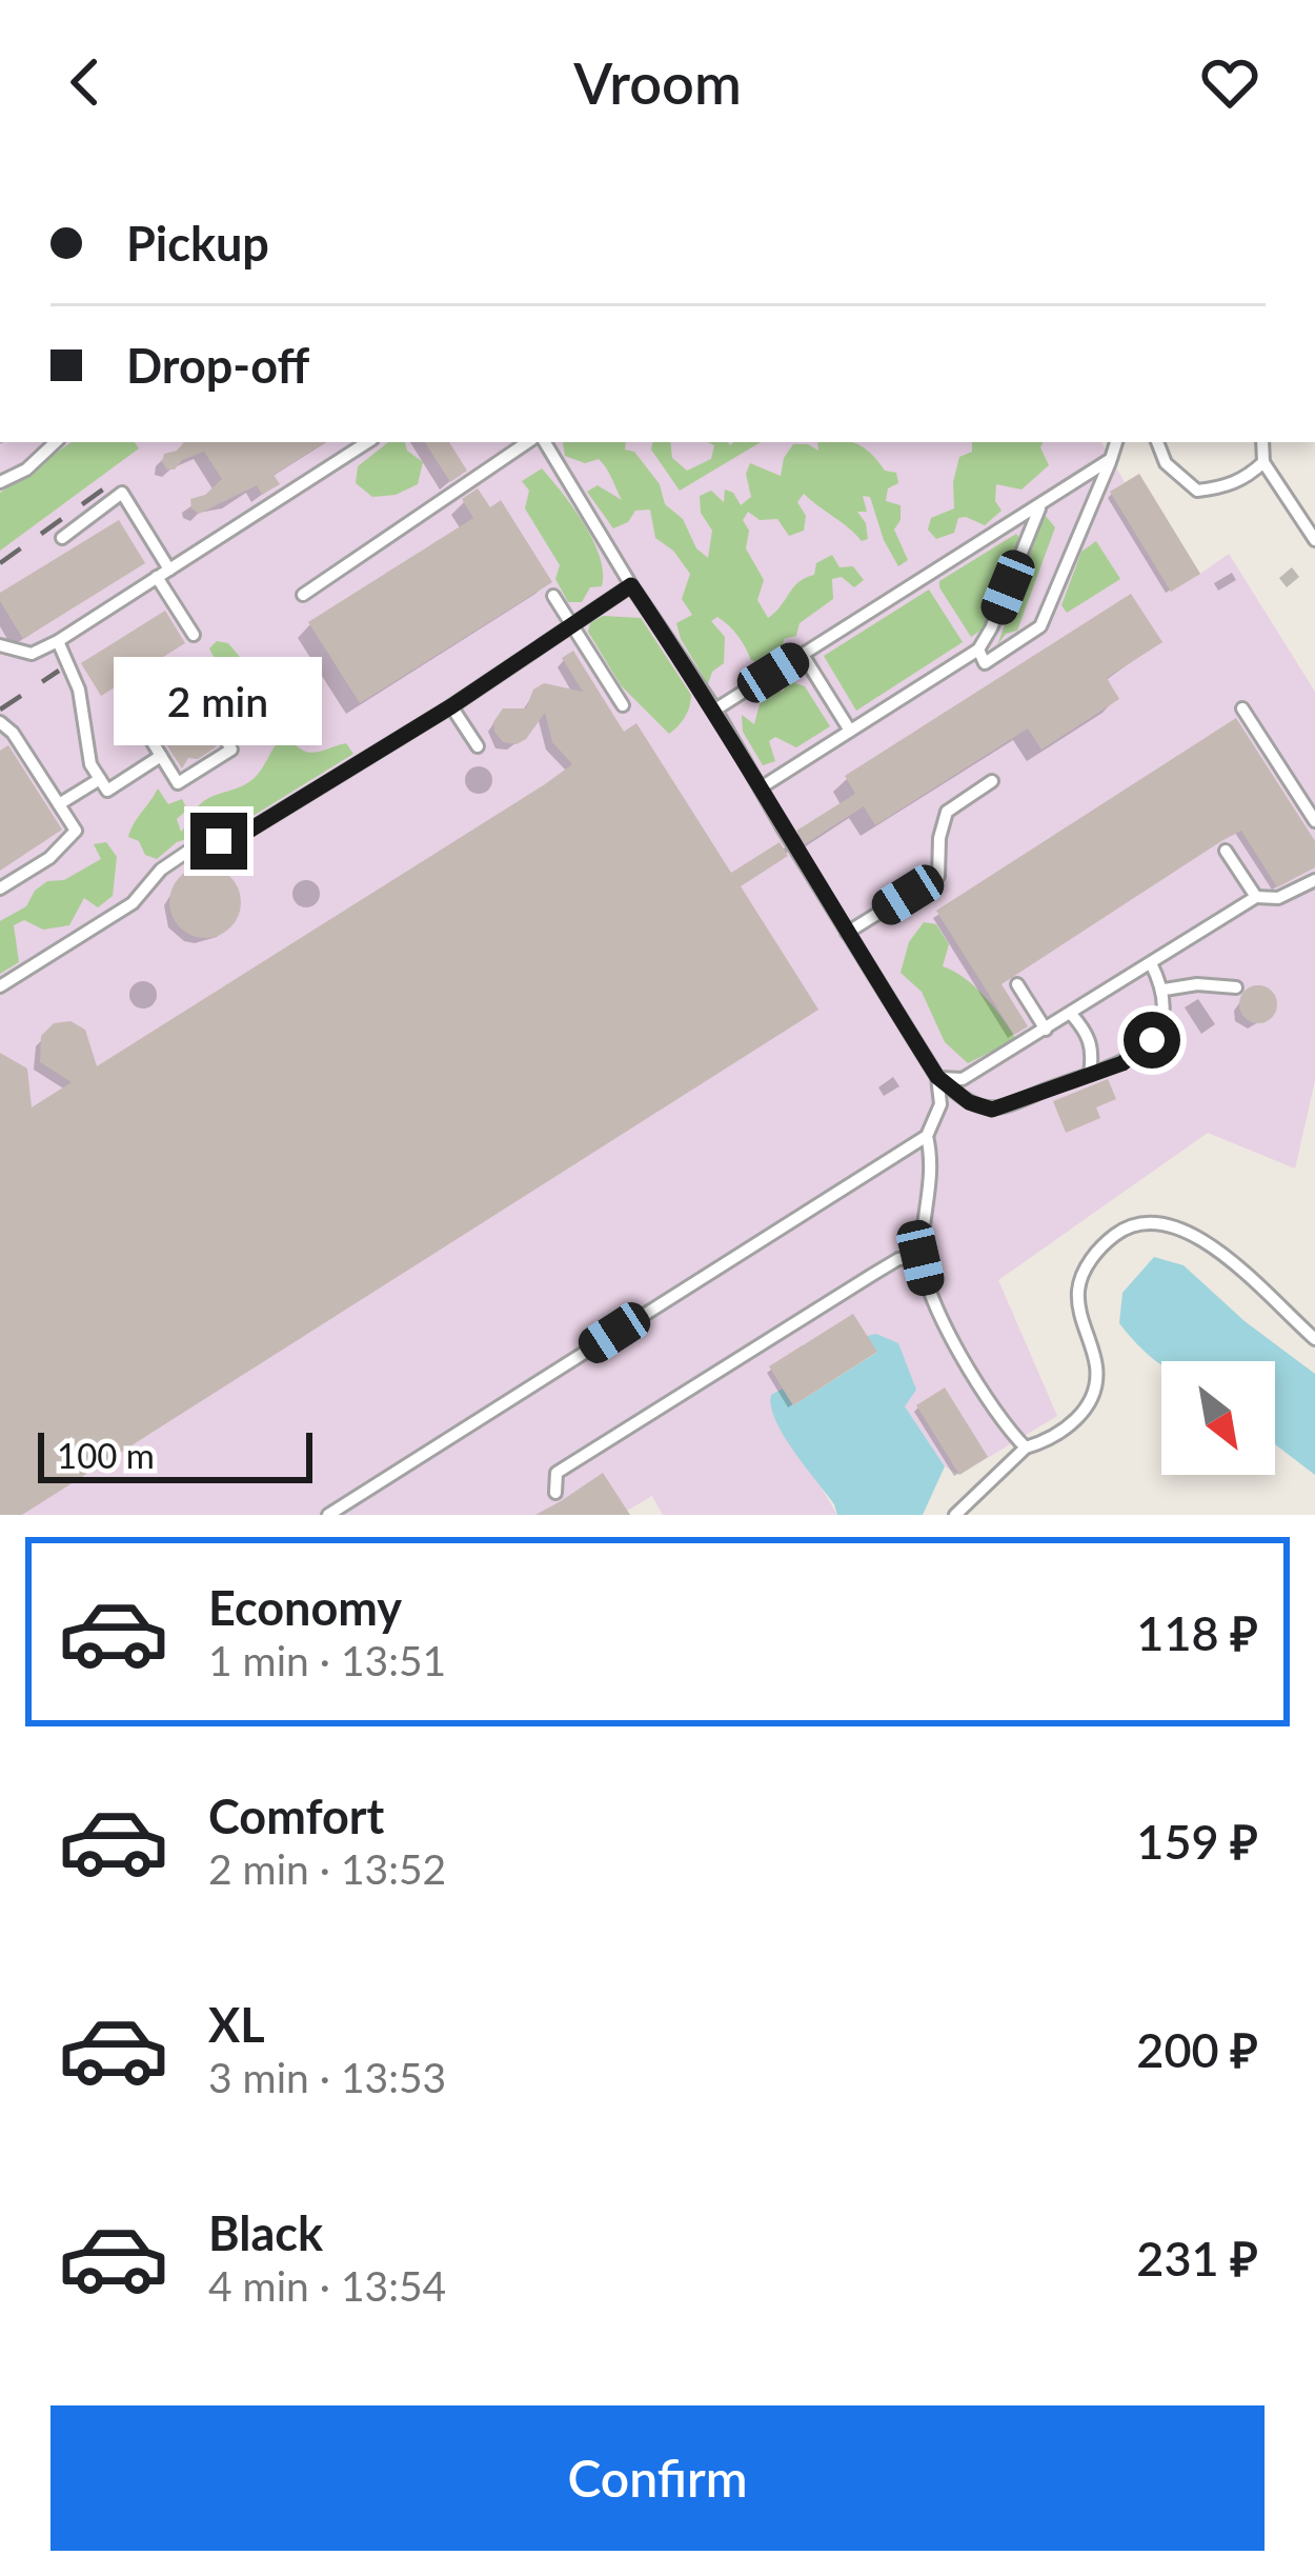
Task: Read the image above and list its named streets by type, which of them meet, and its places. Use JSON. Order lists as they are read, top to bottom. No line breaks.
{"scale_bar":"100 m","north":"bottom right","page":{"header":"Vroom","banner":["Pickup","Drop-off"],"bubble":"2 min","scale":"100 m","list":[{"name":"Economy","note":"1 min · 13:51","value":"118 ₽"},{"name":"Comfort","note":"2 min · 13:52","value":"159 ₽"},{"name":"XL","note":"3 min · 13:53","value":"200 ₽"},{"name":"Black","note":"4 min · 13:54","value":"231 ₽"}],"buttons":"Confirm"}}
